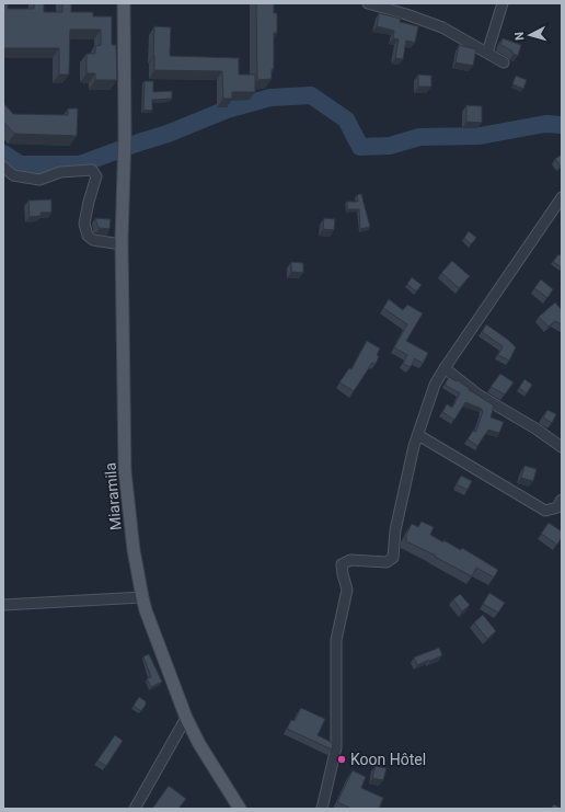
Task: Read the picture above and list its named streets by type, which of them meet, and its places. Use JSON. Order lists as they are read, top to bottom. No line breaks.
{"streets":{"main road":["Miaramila"]},"places":["Koon Hôtel"],"north":"left"}
